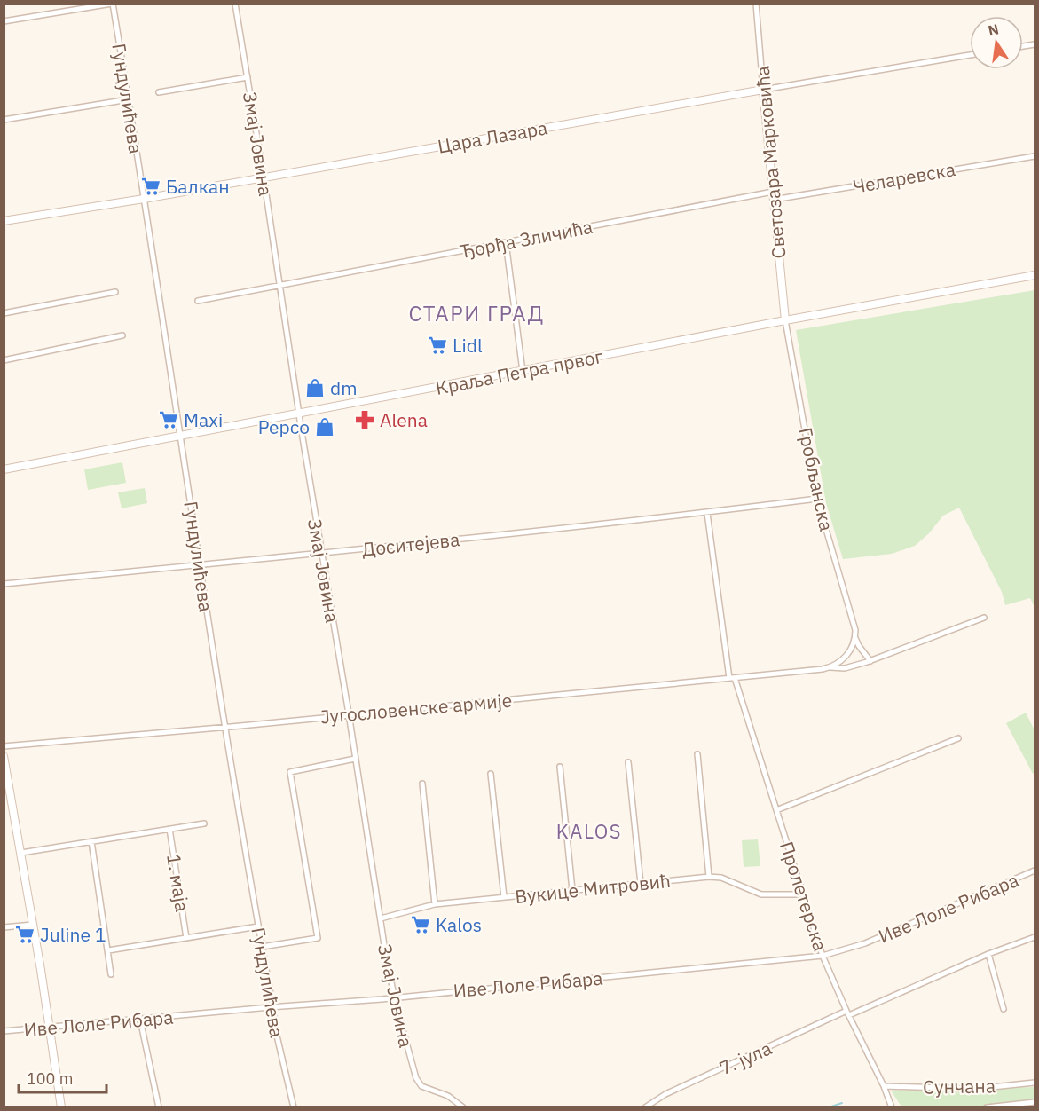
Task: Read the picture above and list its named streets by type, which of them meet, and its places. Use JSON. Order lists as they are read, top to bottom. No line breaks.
{"streets":{"main road":["Цара Лазара","Светозара Марковића","Краља Петра првог"],"street":["Гундулићева","Змај Јовина","Челаревска","Ђорђа Зличића","Гробљанска","Доситејева","Југословенске армије","1. маја","Вукице Митровић","Пролетерска","Иве Лоле Рибара","7. јула","Сунчана"]},"crossings":[["Гундулићева","Цара Лазара"],["Гундулићева","Краља Петра првог"],["Гундулићева","Доситејева"],["Гундулићева","Југословенске армије"],["Гундулићева","Иве Лоле Рибара"],["Цара Лазара","Змај Јовина"],["Цара Лазара","Светозара Марковића"],["Змај Јовина","Ђорђа Зличића"],["Змај Јовина","Краља Петра првог"],["Змај Јовина","Доситејева"],["Змај Јовина","Југословенске армије"],["Змај Јовина","Вукице Митровић"],["Змај Јовина","Иве Лоле Рибара"],["Светозара Марковића","Челаревска"],["Светозара Марковића","Ђорђа Зличића"],["Светозара Марковића","Краља Петра првог"],["Светозара Марковића","Гробљанска"],["Челаревска","Ђорђа Зличића"],["Краља Петра првог","Гробљанска"],["Гробљанска","Доситејева"],["Доситејева","Пролетерска"],["Југословенске армије","Пролетерска"],["Вукице Митровић","Пролетерска"],["Пролетерска","Иве Лоле Рибара"],["Пролетерска","7. јула"],["Пролетерска","Сунчана"]],"districts":["СТАРИ ГРАД","KALOS"],"places":{"supermarket":["Балкан","Lidl","Maxi","Kalos","Juline 1"],"shop":["dm","Pepco"],"pharmacy":["Alena"]},"scale_bar":"100 m","north":"top"}
